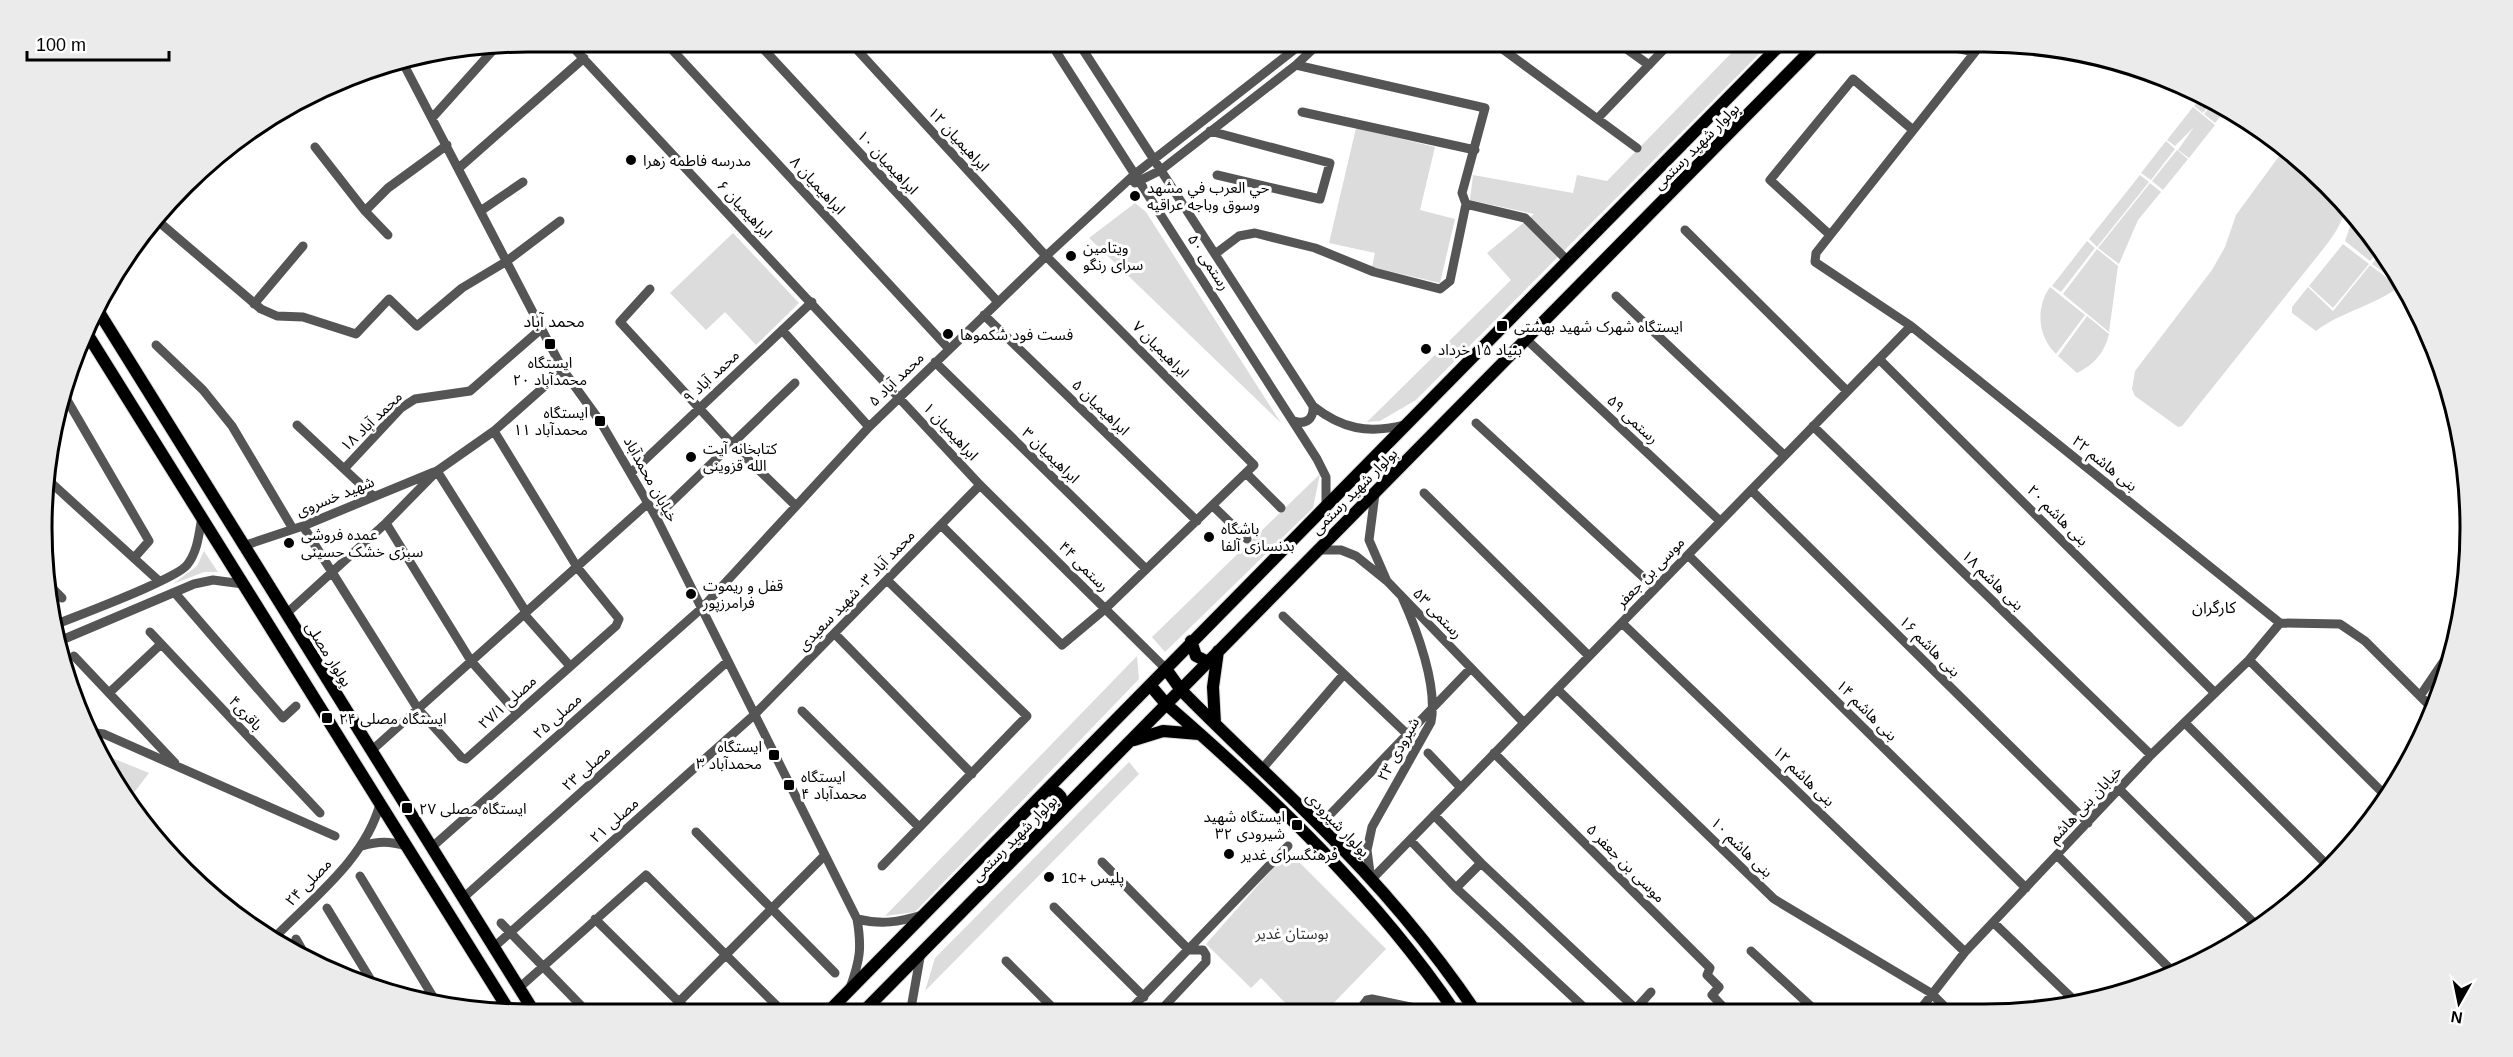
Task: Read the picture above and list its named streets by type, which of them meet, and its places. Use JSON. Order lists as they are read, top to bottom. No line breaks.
{"streets":{"main road":["بولوار شهید رستمی","بولوار مصلی","بولوار شیرودی"],"street":["ابراهیمیان ۱۲","ابراهیمیان ۱۰","ابراهیمیان ۸","ابراهیمیان ۶","رستمی ۵۰","ابراهیمیان ۷","محمد آباد ۹","محمد آباد ۵","ابراهیمیان ۵","رستمی ۵۹","محمد آباد ۱۸","ابراهیمیان ۱","ابراهیمیان ۳","بنی هاشم ۲۲","خیابان محمدآباد","شهید خسروی","بنی هاشم ۲۰","رستمی ۴۴","موسی بن جعفر","بنی هاشم ۱۸","محمد آباد ۳- شهید سعیدی","رستمی ۵۳","بنی هاشم ۱۶","مصلی ۲۷/۱","بنی هاشم ۱۴","باقری۴","مصلی ۲۵","شیرودی ۲۳","مصلی ۲۳","بنی هاشم ۱۲","خیابان بنی هاشم","مصلی ۲۱","بنی هاشم ۱۰","موسی بن جعفر ۵","مصلی ۲۴"]},"crossings":[["ابراهیمیان ۱۲","ابراهیمیان ۷"],["ابراهیمیان ۱۲","محمد آباد ۵"],["بولوار شهید رستمی","رستمی ۵۰"],["بولوار شهید رستمی","رستمی ۵۹"],["بولوار شهید رستمی","خیابان محمدآباد"],["بولوار شهید رستمی","رستمی ۴۴"],["بولوار شهید رستمی","رستمی ۵۳"],["بولوار شهید رستمی","بولوار شیرودی"],["ابراهیمیان ۱۰","محمد آباد ۵"],["ابراهیمیان ۸","محمد آباد ۵"],["ابراهیمیان ۶","محمد آباد ۹"],["ابراهیمیان ۶","محمد آباد ۵"],["ابراهیمیان ۶","ابراهیمیان ۱"],["رستمی ۵۰","محمد آباد ۵"],["ابراهیمیان ۷","محمد آباد ۵"],["محمد آباد ۹","خیابان محمدآباد"],["محمد آباد ۵","ابراهیمیان ۵"],["محمد آباد ۵","ابراهیمیان ۱"],["محمد آباد ۵","ابراهیمیان ۳"],["محمد آباد ۵","خیابان محمدآباد"],["محمد آباد ۵","مصلی ۲۵"],["رستمی ۵۹","موسی بن جعفر"],["محمد آباد ۱۸","خیابان محمدآباد"],["ابراهیمیان ۱","رستمی ۴۴"],["ابراهیمیان ۱","محمد آباد ۳- شهید سعیدی"],["بنی هاشم ۲۲","موسی بن جعفر"],["بنی هاشم ۲۲","خیابان بنی هاشم"],["خیابان محمدآباد","محمد آباد ۳- شهید سعیدی"],["خیابان محمدآباد","مصلی ۲۵"],["خیابان محمدآباد","مصلی ۲۳"],["خیابان محمدآباد","مصلی ۲۱"],["شهید خسروی","بولوار مصلی"],["بنی هاشم ۲۰","موسی بن جعفر"],["بنی هاشم ۲۰","خیابان بنی هاشم"],["رستمی ۴۴","محمد آباد ۳- شهید سعیدی"],["رستمی ۴۴","بولوار شیرودی"],["موسی بن جعفر","بنی هاشم ۱۸"],["موسی بن جعفر","رستمی ۵۳"],["موسی بن جعفر","بنی هاشم ۱۶"],["موسی بن جعفر","بنی هاشم ۱۴"],["موسی بن جعفر","شیرودی ۲۳"],["موسی بن جعفر","بنی هاشم ۱۲"],["موسی بن جعفر","بولوار شیرودی"],["موسی بن جعفر","بنی هاشم ۱۰"],["موسی بن جعفر","موسی بن جعفر ۵"],["بنی هاشم ۱۸","خیابان بنی هاشم"],["محمد آباد ۳- شهید سعیدی","مصلی ۲۱"],["رستمی ۵۳","شیرودی ۲۳"],["بنی هاشم ۱۶","خیابان بنی هاشم"],["بولوار مصلی","مصلی ۲۵"],["بولوار مصلی","مصلی ۲۳"],["بولوار مصلی","مصلی ۲۱"],["بنی هاشم ۱۴","خیابان بنی هاشم"],["شیرودی ۲۳","بولوار شیرودی"],["بنی هاشم ۱۲","خیابان بنی هاشم"],["خیابان بنی هاشم","بنی هاشم ۱۰"]],"districts":["محمد آباد","کارگران"],"parks":["بوستان غدیر"],"places":{"other":["مدرسه فاطمه زهرا","حي العرب في مشهد وسوق وباجه عراقيه","ویتامین سرای رنگو","فست فود شکموها","بنیاد ۱۵ خرداد","کتابخانه آیت الله قزوینی","باشگاه بدنسازی آلفا","عمده فروشی سبزی خشک حسینی","قفل و ریموت فرامرزپور","فرهنگسرای غدیر","پلیس +10"],"transit":["ایستگاه شهرک شهید بهشتی","ایستگاه محمدآباد ۲۰","ایستگاه محمدآباد ۱۱","ایستگاه مصلی ۲۴","ایستگاه محمدآباد ۳","ایستگاه محمدآباد ۴","ایستگاه مصلی ۲۷","ایستگاه شهید شیرودی ۳۲"]},"scale_bar":"100 m","north":"bottom"}
